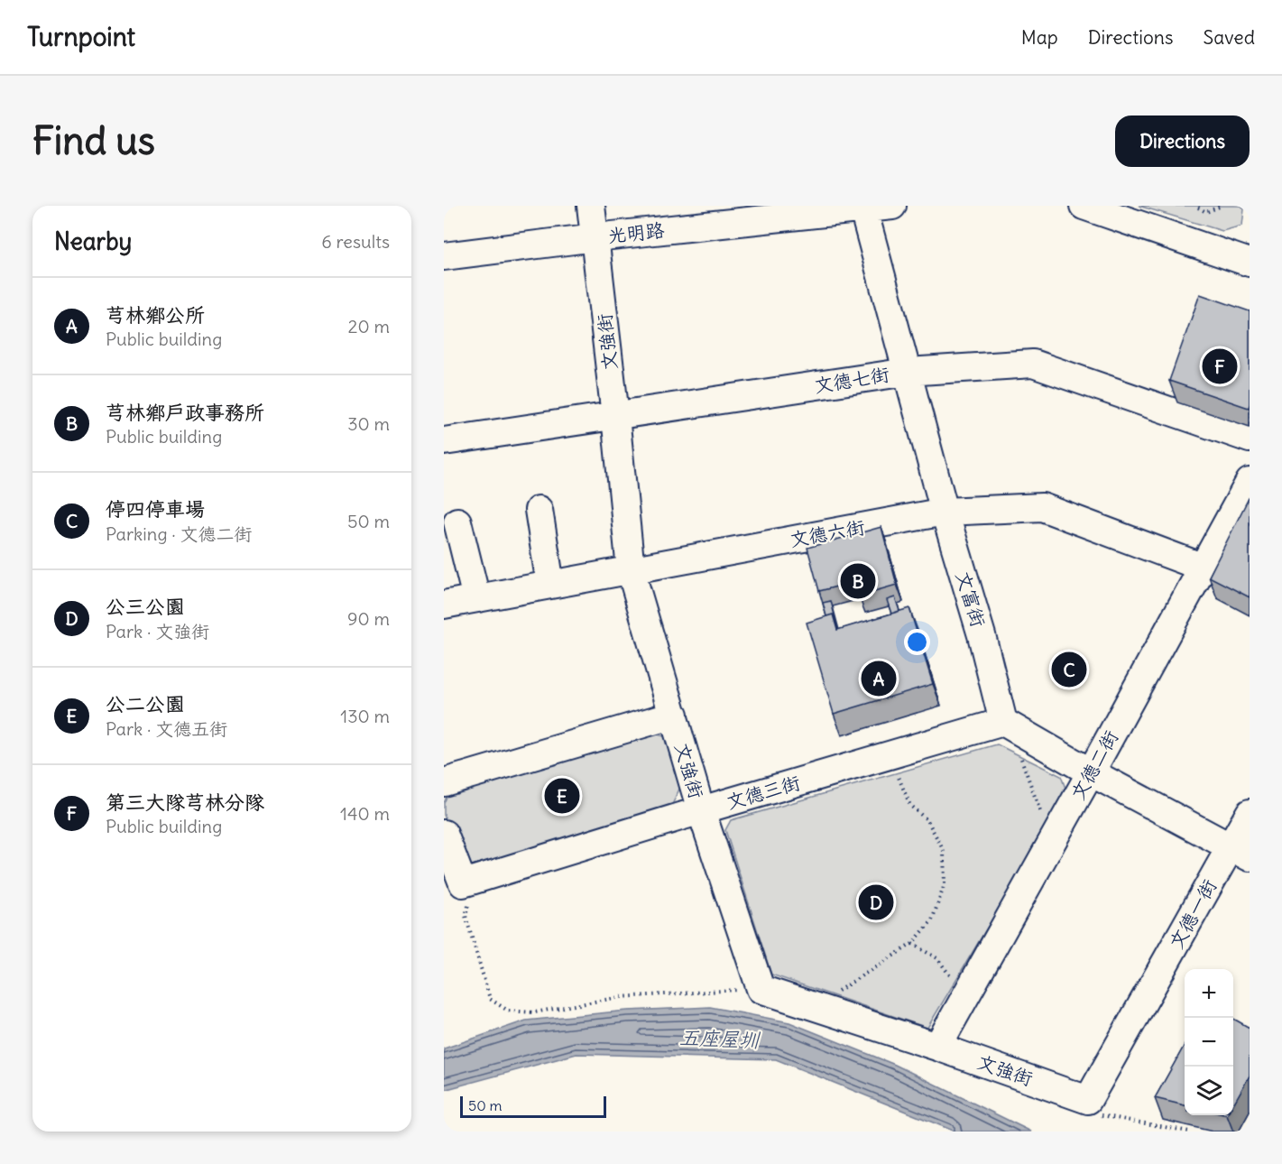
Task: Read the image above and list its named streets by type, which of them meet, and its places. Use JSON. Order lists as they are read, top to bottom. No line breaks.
{"streets":{"street":["光明路","文強街","文德七街","文德六街","文富街","文德二街","文德三街","文德一街"]},"crossings":[["光明路","文強街"],["光明路","文富街"],["文強街","文德七街"],["文強街","文德六街"],["文強街","文德二街"],["文強街","文德三街"],["文強街","文德一街"],["文德七街","文富街"],["文德六街","文富街"],["文德六街","文德二街"],["文富街","文德三街"]],"water":["五座屋圳"],"scale_bar":"50 m","page":{"header":"Turnpoint","nav":["Map","Directions","Saved"],"buttons":"Directions","title":"Find us","heading":["Nearby","6 results"],"list":[{"mark":"A","name":"芎林鄉公所","note":"Public building","value":"20 m"},{"mark":"B","name":"芎林鄉戶政事務所","note":"Public building","value":"30 m"},{"mark":"C","name":"停四停車場","note":"Parking · 文德二街","value":"50 m"},{"mark":"D","name":"公三公園","note":"Park · 文強街","value":"90 m"},{"mark":"E","name":"公二公園","note":"Park · 文德五街","value":"130 m"},{"mark":"F","name":"第三大隊芎林分隊","note":"Public building","value":"140 m"}],"pins":["F","B","C","A","E","D"],"map_buttons":["+","−"],"scale":"50 m"}}
